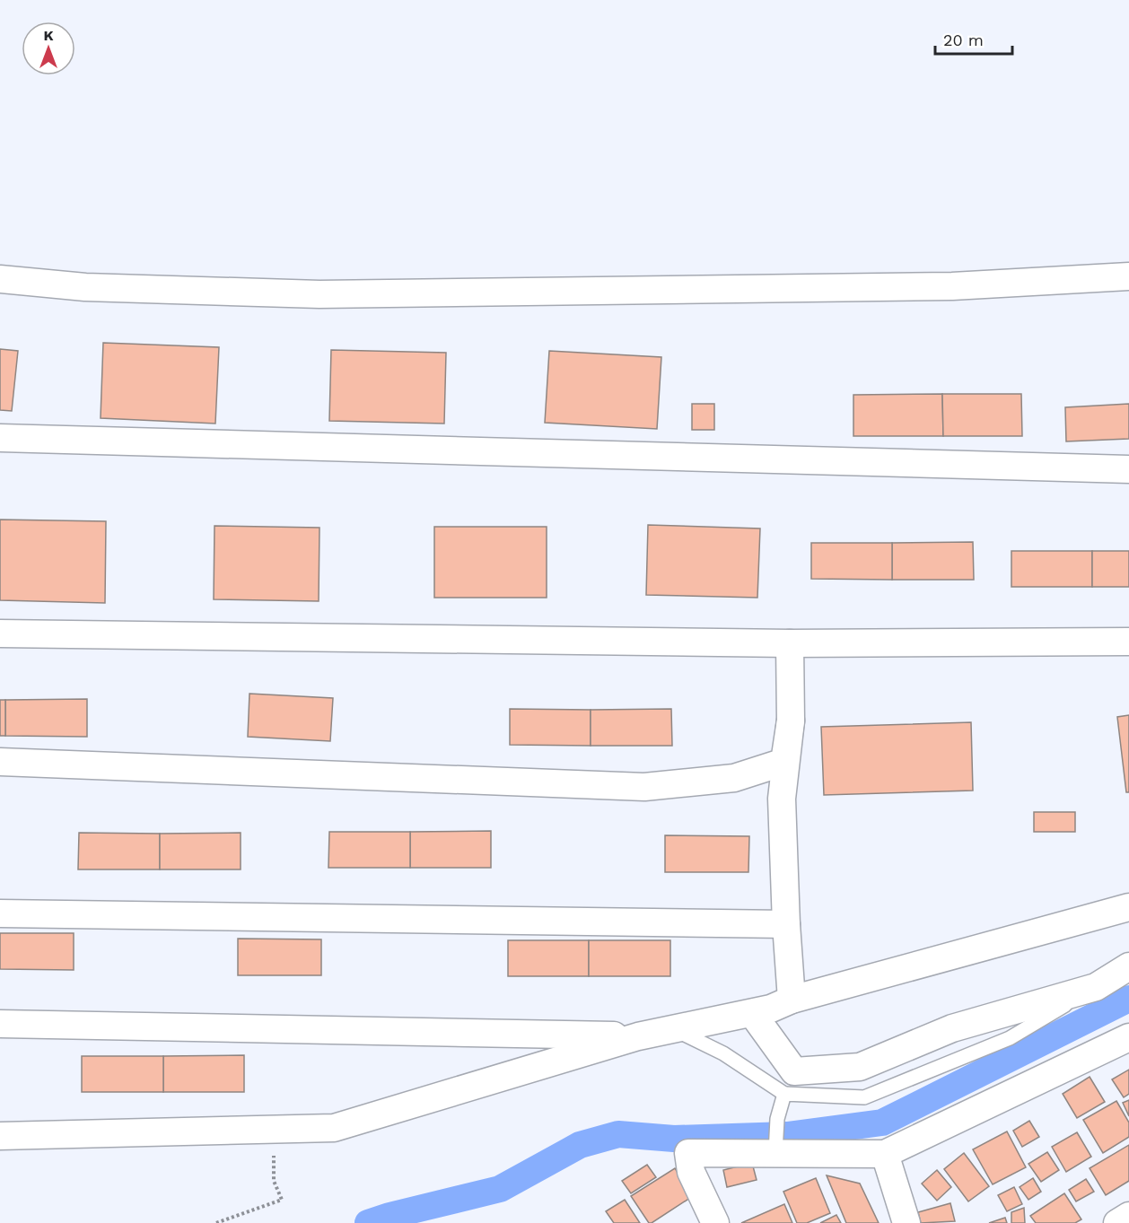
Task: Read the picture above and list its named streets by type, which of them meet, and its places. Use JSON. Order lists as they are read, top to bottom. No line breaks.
{"scale_bar":"20 m","north":"top"}
